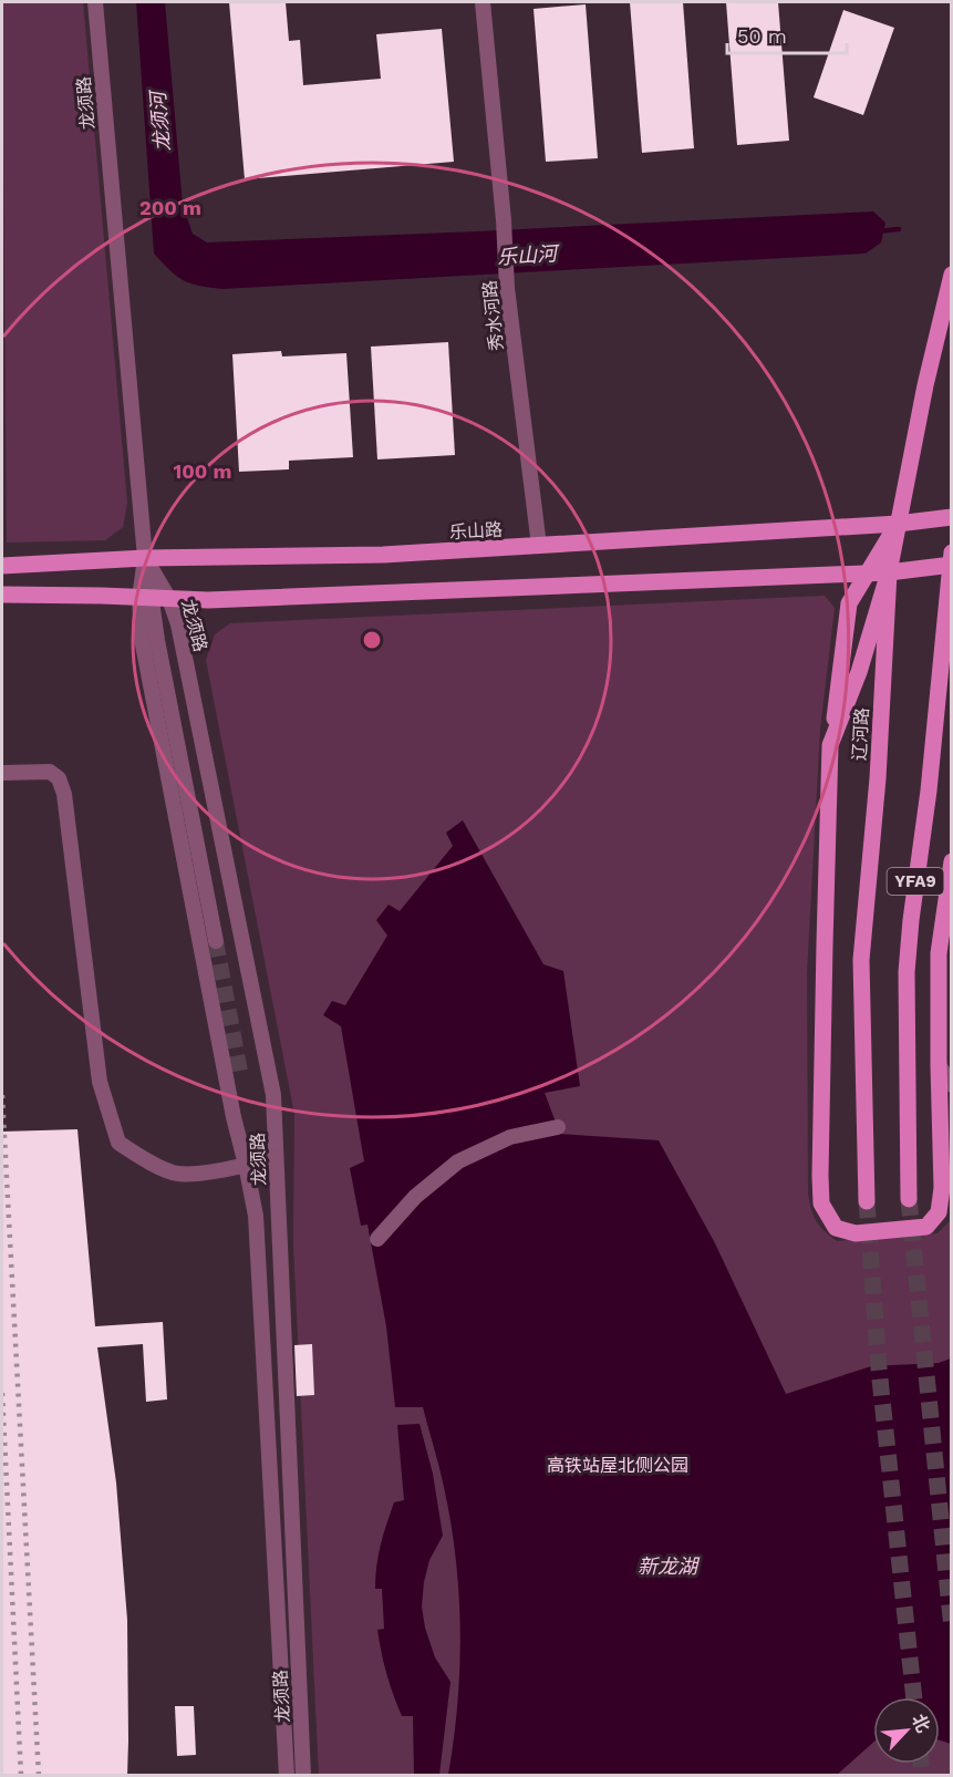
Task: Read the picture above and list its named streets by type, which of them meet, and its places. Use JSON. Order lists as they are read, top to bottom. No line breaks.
{"streets":{"main road":["乐山路","辽河路","YFA9"],"street":["龙须路","秀水河路"]},"crossings":[["龙须路","乐山路"],["秀水河路","乐山路"],["乐山路","辽河路"]],"water":["龙须河","乐山河","新龙湖"],"parks":["高铁站屋北侧公园"],"scale_bar":"50 m","north":"top right","rings":["200 m","100 m"]}
